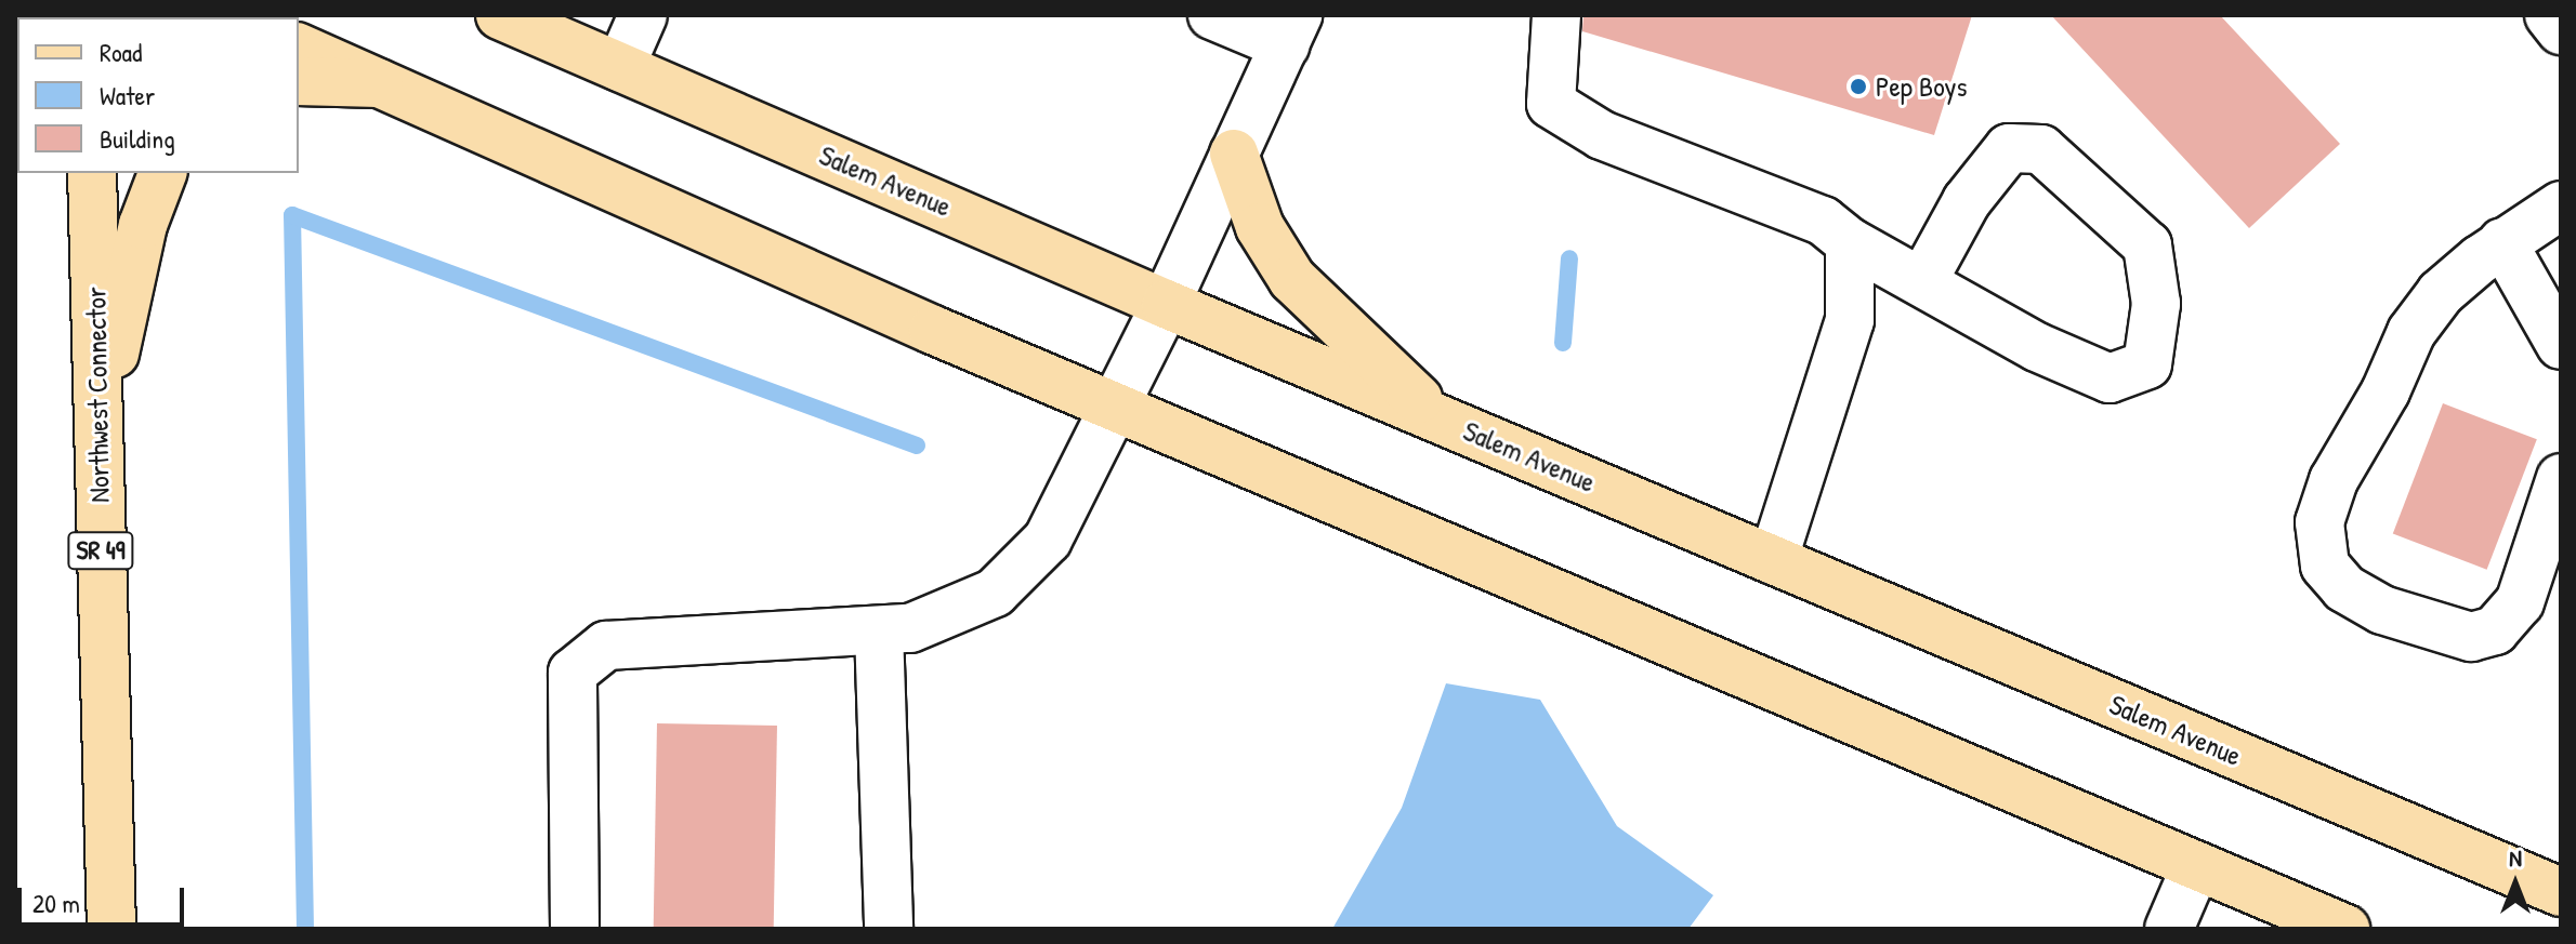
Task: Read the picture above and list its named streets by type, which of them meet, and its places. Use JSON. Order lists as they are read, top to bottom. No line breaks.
{"streets":{"main road":["Salem Avenue","Northwest Connector","SR 49"]},"places":["Pep Boys"],"legend":["Road","Water","Building"],"scale_bar":"20 m","north":"top"}
